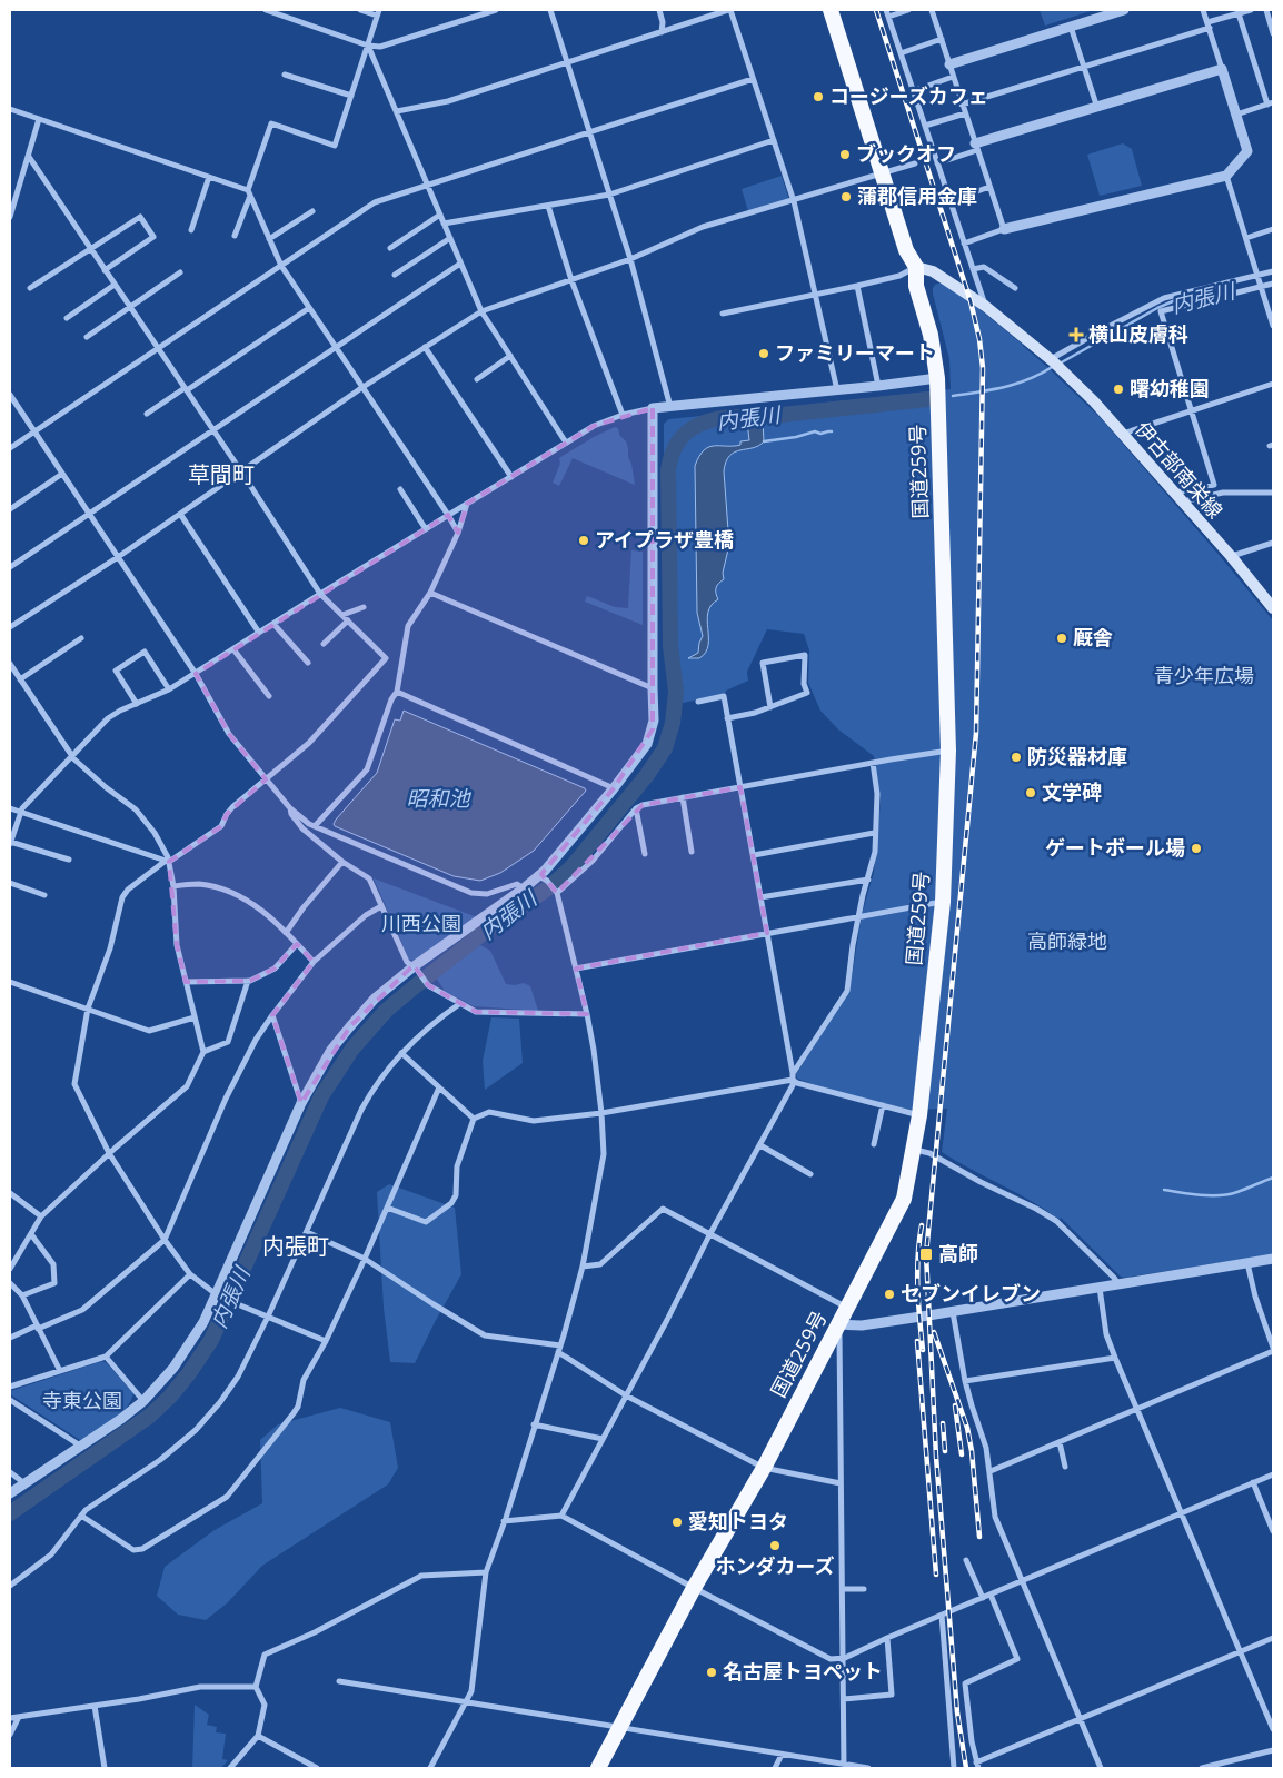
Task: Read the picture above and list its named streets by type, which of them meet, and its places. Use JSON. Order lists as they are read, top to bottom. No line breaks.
{"streets":{"highway":["国道259号"],"main road":["伊古部南栄線"]},"crossings":[["伊古部南栄線","国道259号"]],"districts":["草間町","内張町"],"water":["内張川","昭和池"],"parks":["青少年広場","川西公園","高師緑地","寺東公園"],"places":{"other":["コージーズカフェ","ブックオフ","蒲郡信用金庫","ファミリーマート","曙幼稚園","アイプラザ豊橋","厩舎","防災器材庫","文学碑","ゲートボール場","セブンイレブン","愛知トヨタ","ホンダカーズ","名古屋トヨペット"],"health":["横山皮膚科"],"transit":["高師"]}}
